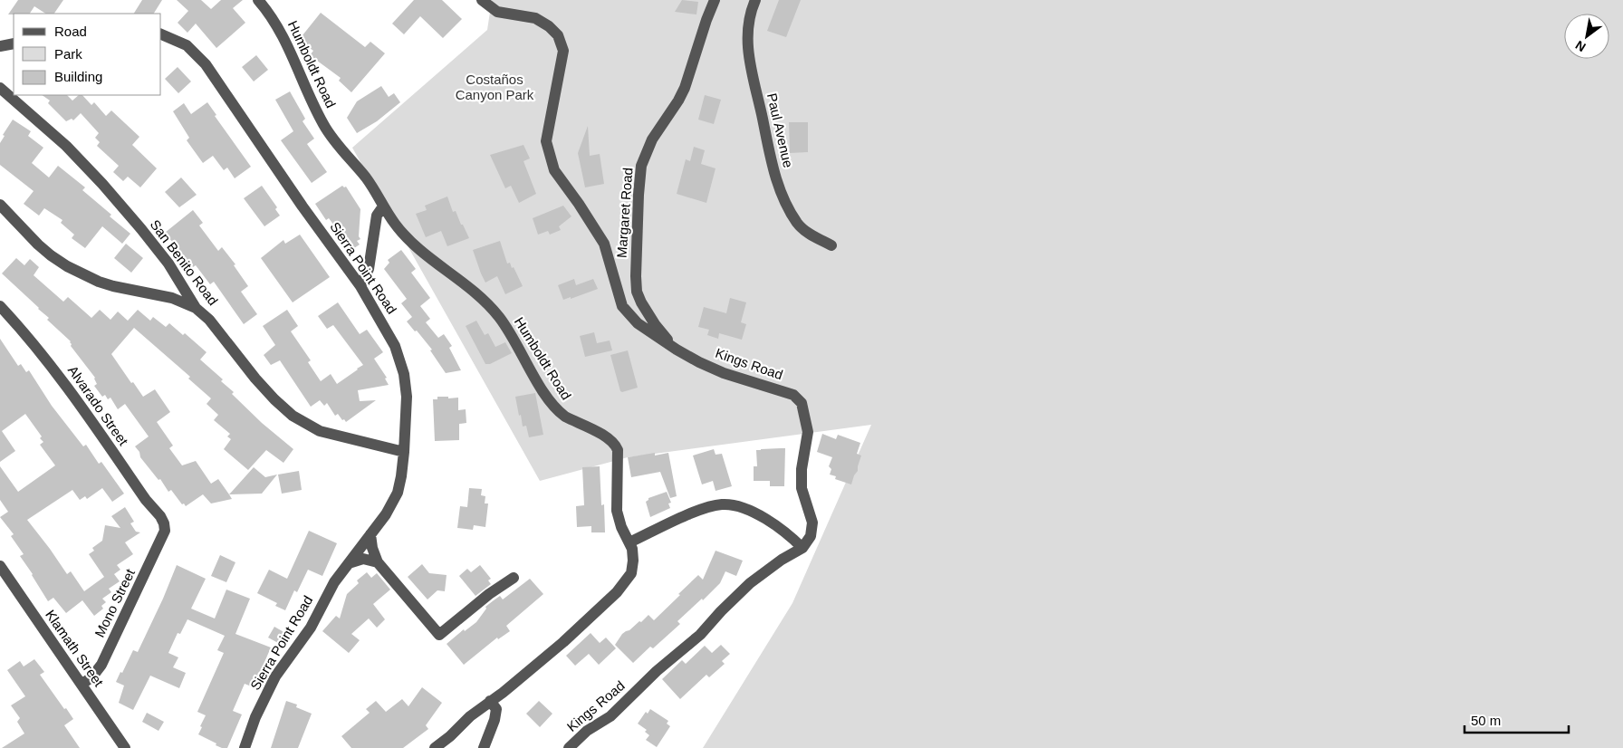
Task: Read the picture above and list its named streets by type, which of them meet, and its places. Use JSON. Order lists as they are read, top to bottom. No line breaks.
{"streets":{"street":["Humboldt Road","Paul Avenue","Margaret Road","San Benito Road","Sierra Point Road","Kings Road","Alvarado Street","Mono Street","Klamath Street"]},"crossings":[["Margaret Road","Kings Road"],["San Benito Road","Sierra Point Road"],["Alvarado Street","Mono Street"],["Mono Street","Klamath Street"]],"parks":["Costaños Canyon Park"],"legend":["Road","Park","Building"],"scale_bar":"50 m","north":"bottom left"}
